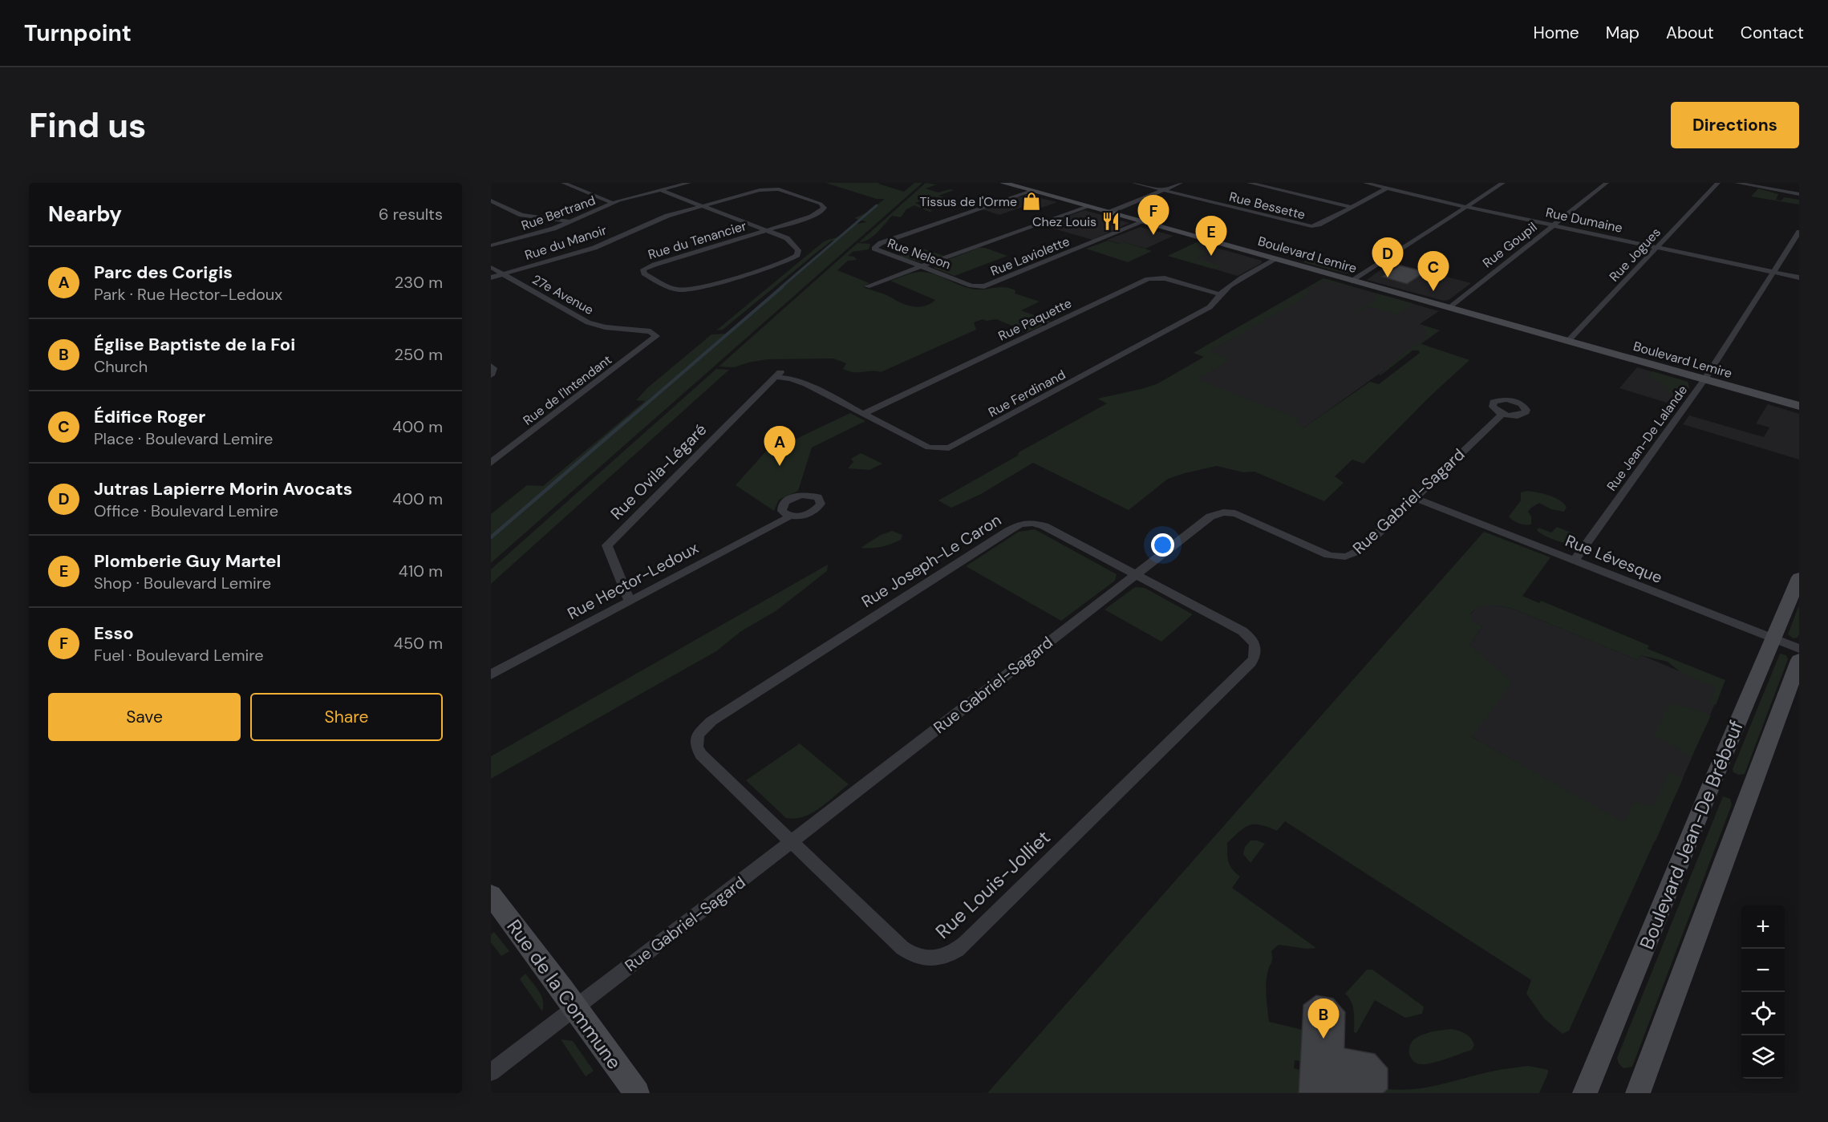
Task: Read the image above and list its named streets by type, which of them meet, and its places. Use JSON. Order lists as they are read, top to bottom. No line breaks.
{"streets":{"main road":["Boulevard Lemire","Boulevard Jean-De Brébeuf","Rue de la Commune"],"street":["Rue Bessette","Rue Bertrand","Rue Dumaine","Rue du Tenancier","Rue du Manoir","Rue Goupil","Rue Nelson","Rue Jogues","Rue Laviolette","27e Avenue","Rue Paquette","Rue de l'Intendant","Rue Ferdinand","Rue Jean-De Lalande","Rue Ovila-Légaré","Rue Gabriel-Sagard","Rue Lévesque","Rue Joseph-Le Caron","Rue Hector-Ledoux","Rue Louis-Jolliet"]},"crossings":[["Rue Dumaine","Rue Goupil"],["Rue Dumaine","Rue Jogues"],["Rue Dumaine","Rue Jean-De Lalande"],["Rue du Tenancier","Rue du Manoir"],["Rue du Manoir","27e Avenue"],["Rue Goupil","Boulevard Lemire"],["Rue Nelson","Boulevard Lemire"],["Rue Nelson","Rue Laviolette"],["Boulevard Lemire","Rue Jogues"],["Boulevard Lemire","Rue Laviolette"],["Boulevard Lemire","Rue Ferdinand"],["Boulevard Lemire","Rue Jean-De Lalande"],["27e Avenue","Rue de l'Intendant"],["Rue Paquette","Rue Ferdinand"],["Rue Ferdinand","Rue Ovila-Légaré"],["Rue Jean-De Lalande","Rue Lévesque"],["Rue Ovila-Légaré","Rue Hector-Ledoux"],["Rue Gabriel-Sagard","Rue Lévesque"],["Rue Gabriel-Sagard","Rue Joseph-Le Caron"],["Rue Gabriel-Sagard","Rue Louis-Jolliet"],["Rue Gabriel-Sagard","Rue de la Commune"],["Rue Lévesque","Boulevard Jean-De Brébeuf"],["Rue Joseph-Le Caron","Rue Louis-Jolliet"]],"places":{"shop":["Tissus de l'Orme"],"restaurant":["Chez Louis"]},"page":{"header":"Turnpoint","nav":["Home","Map","About","Contact"],"buttons":["Directions",["Save","Share"]],"title":"Find us","heading":["Nearby","6 results"],"pins":["F","E","D","C","A","B"],"list":[{"mark":"A","name":"Parc des Corigis","note":"Park · Rue Hector-Ledoux","value":"230 m"},{"mark":"B","name":"Église Baptiste de la Foi","note":"Church","value":"250 m"},{"mark":"C","name":"Édifice Roger","note":"Place · Boulevard Lemire","value":"400 m"},{"mark":"D","name":"Jutras Lapierre Morin Avocats","note":"Office · Boulevard Lemire","value":"400 m"},{"mark":"E","name":"Plomberie Guy Martel","note":"Shop · Boulevard Lemire","value":"410 m"},{"mark":"F","name":"Esso","note":"Fuel · Boulevard Lemire","value":"450 m"}],"map_buttons":["+","−"]}}
